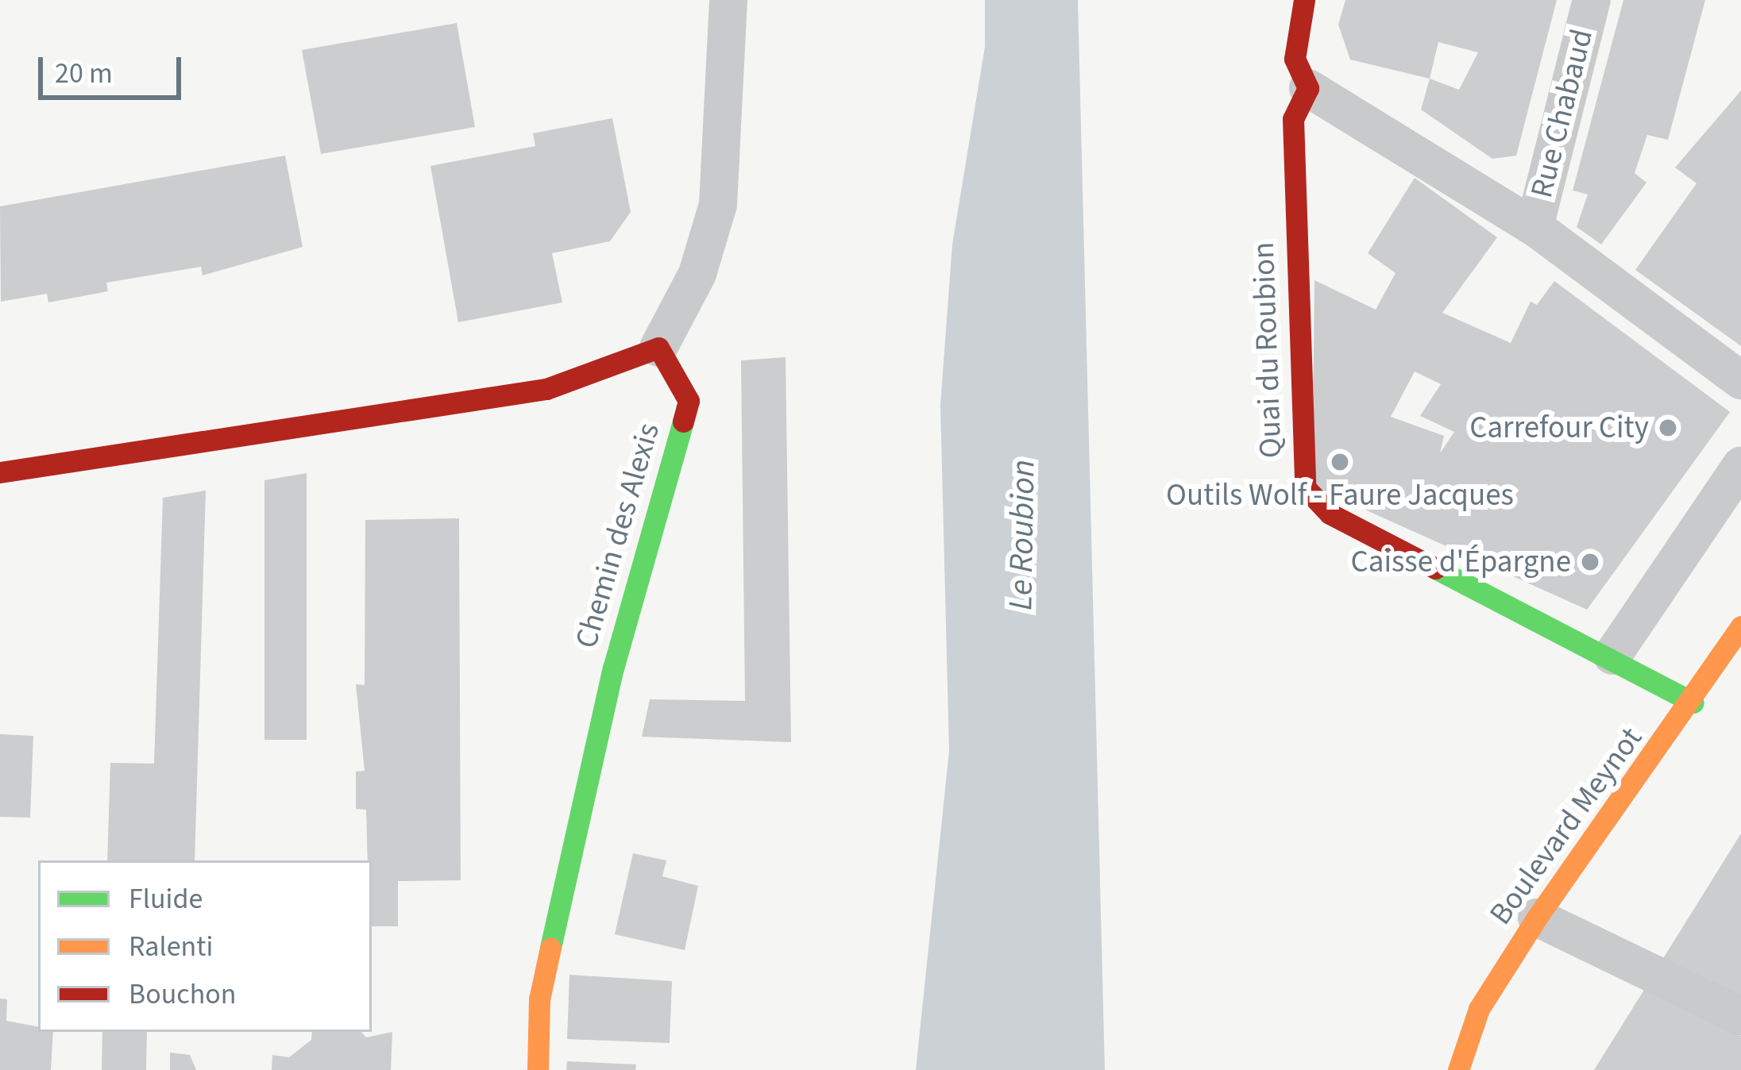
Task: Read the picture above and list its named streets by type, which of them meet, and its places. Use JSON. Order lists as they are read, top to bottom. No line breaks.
{"streets":{"street":["Rue Chabaud","Quai du Roubion","Chemin des Alexis","Boulevard Meynot"]},"crossings":[["Quai du Roubion","Boulevard Meynot"]],"water":["Le Roubion"],"places":["Carrefour City","Outils Wolf - Faure Jacques","Caisse d'Épargne"],"legend":["Fluide","Ralenti","Bouchon"],"scale_bar":"20 m"}
